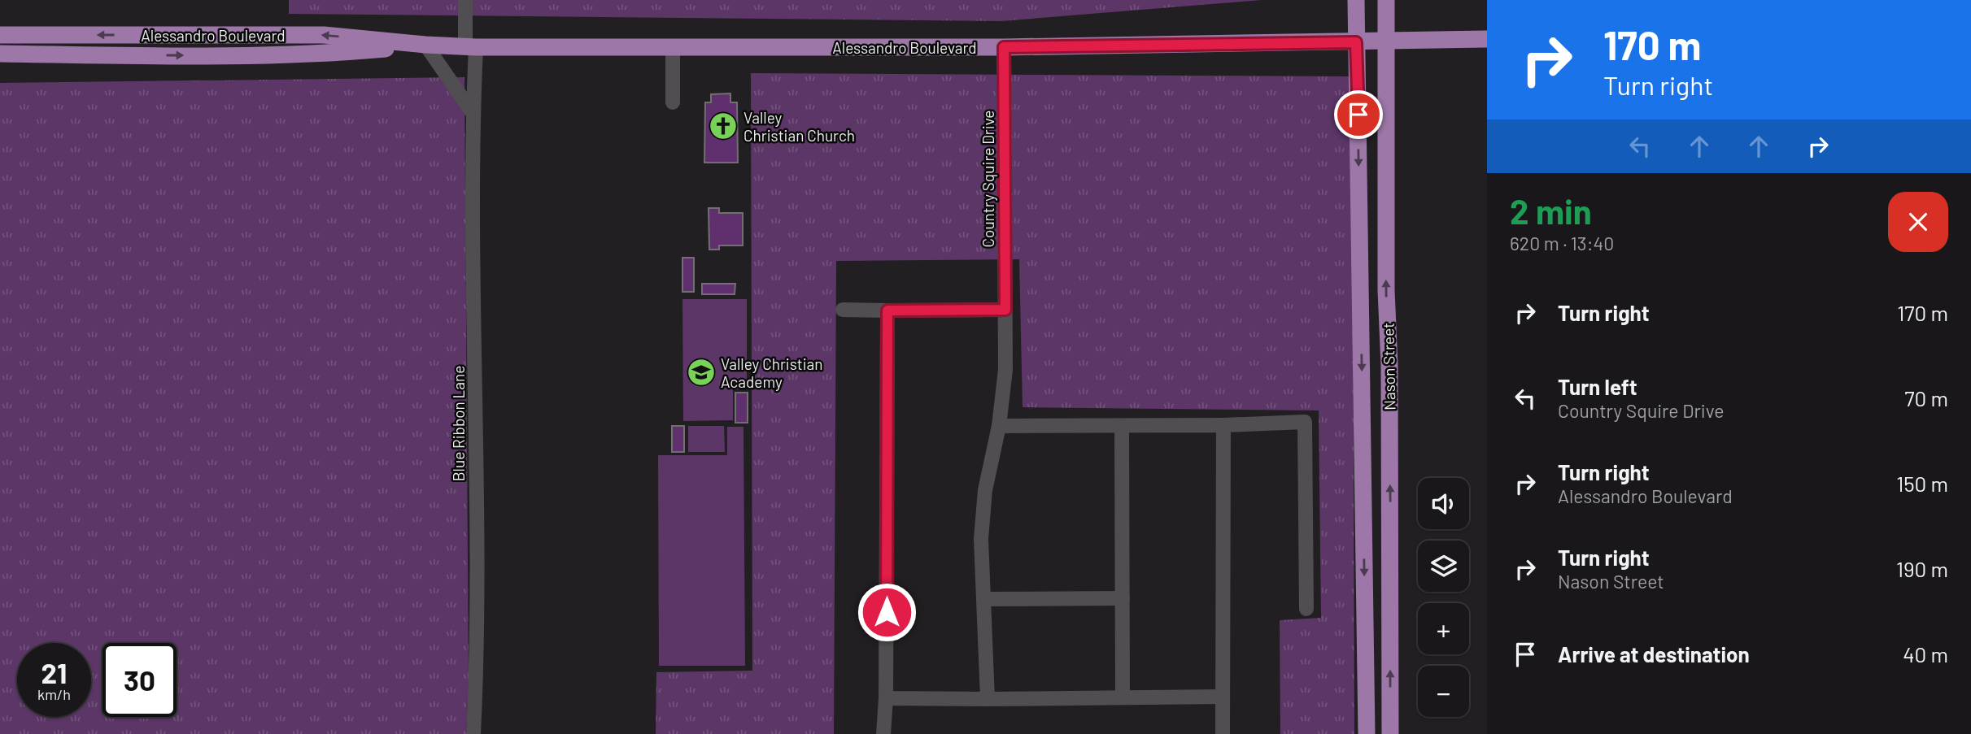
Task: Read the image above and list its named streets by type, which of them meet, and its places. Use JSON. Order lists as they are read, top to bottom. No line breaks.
{"streets":{"main road":["Alessandro Boulevard","Nason Street"],"street":["Country Squire Drive","Blue Ribbon Lane"]},"crossings":[["Alessandro Boulevard","Country Squire Drive"],["Alessandro Boulevard","Nason Street"],["Alessandro Boulevard","Blue Ribbon Lane"]],"places":{"church":["Valley Christian Church"],"school or university":["Valley Christian Academy"]},"page":{"turn":["170 m","Turn right"],"heading":["2 min","620 m · 13:40"],"list":[{"name":"Turn right","value":"170 m"},{"name":"Turn left","note":"Country Squire Drive","value":"70 m"},{"name":"Turn right","note":"Alessandro Boulevard","value":"150 m"},{"name":"Turn right","note":"Nason Street","value":"190 m"},{"name":"Arrive at destination","value":"40 m"}],"map_buttons":["+","−"],"speed":"21 km/h","limit":"30"}}
